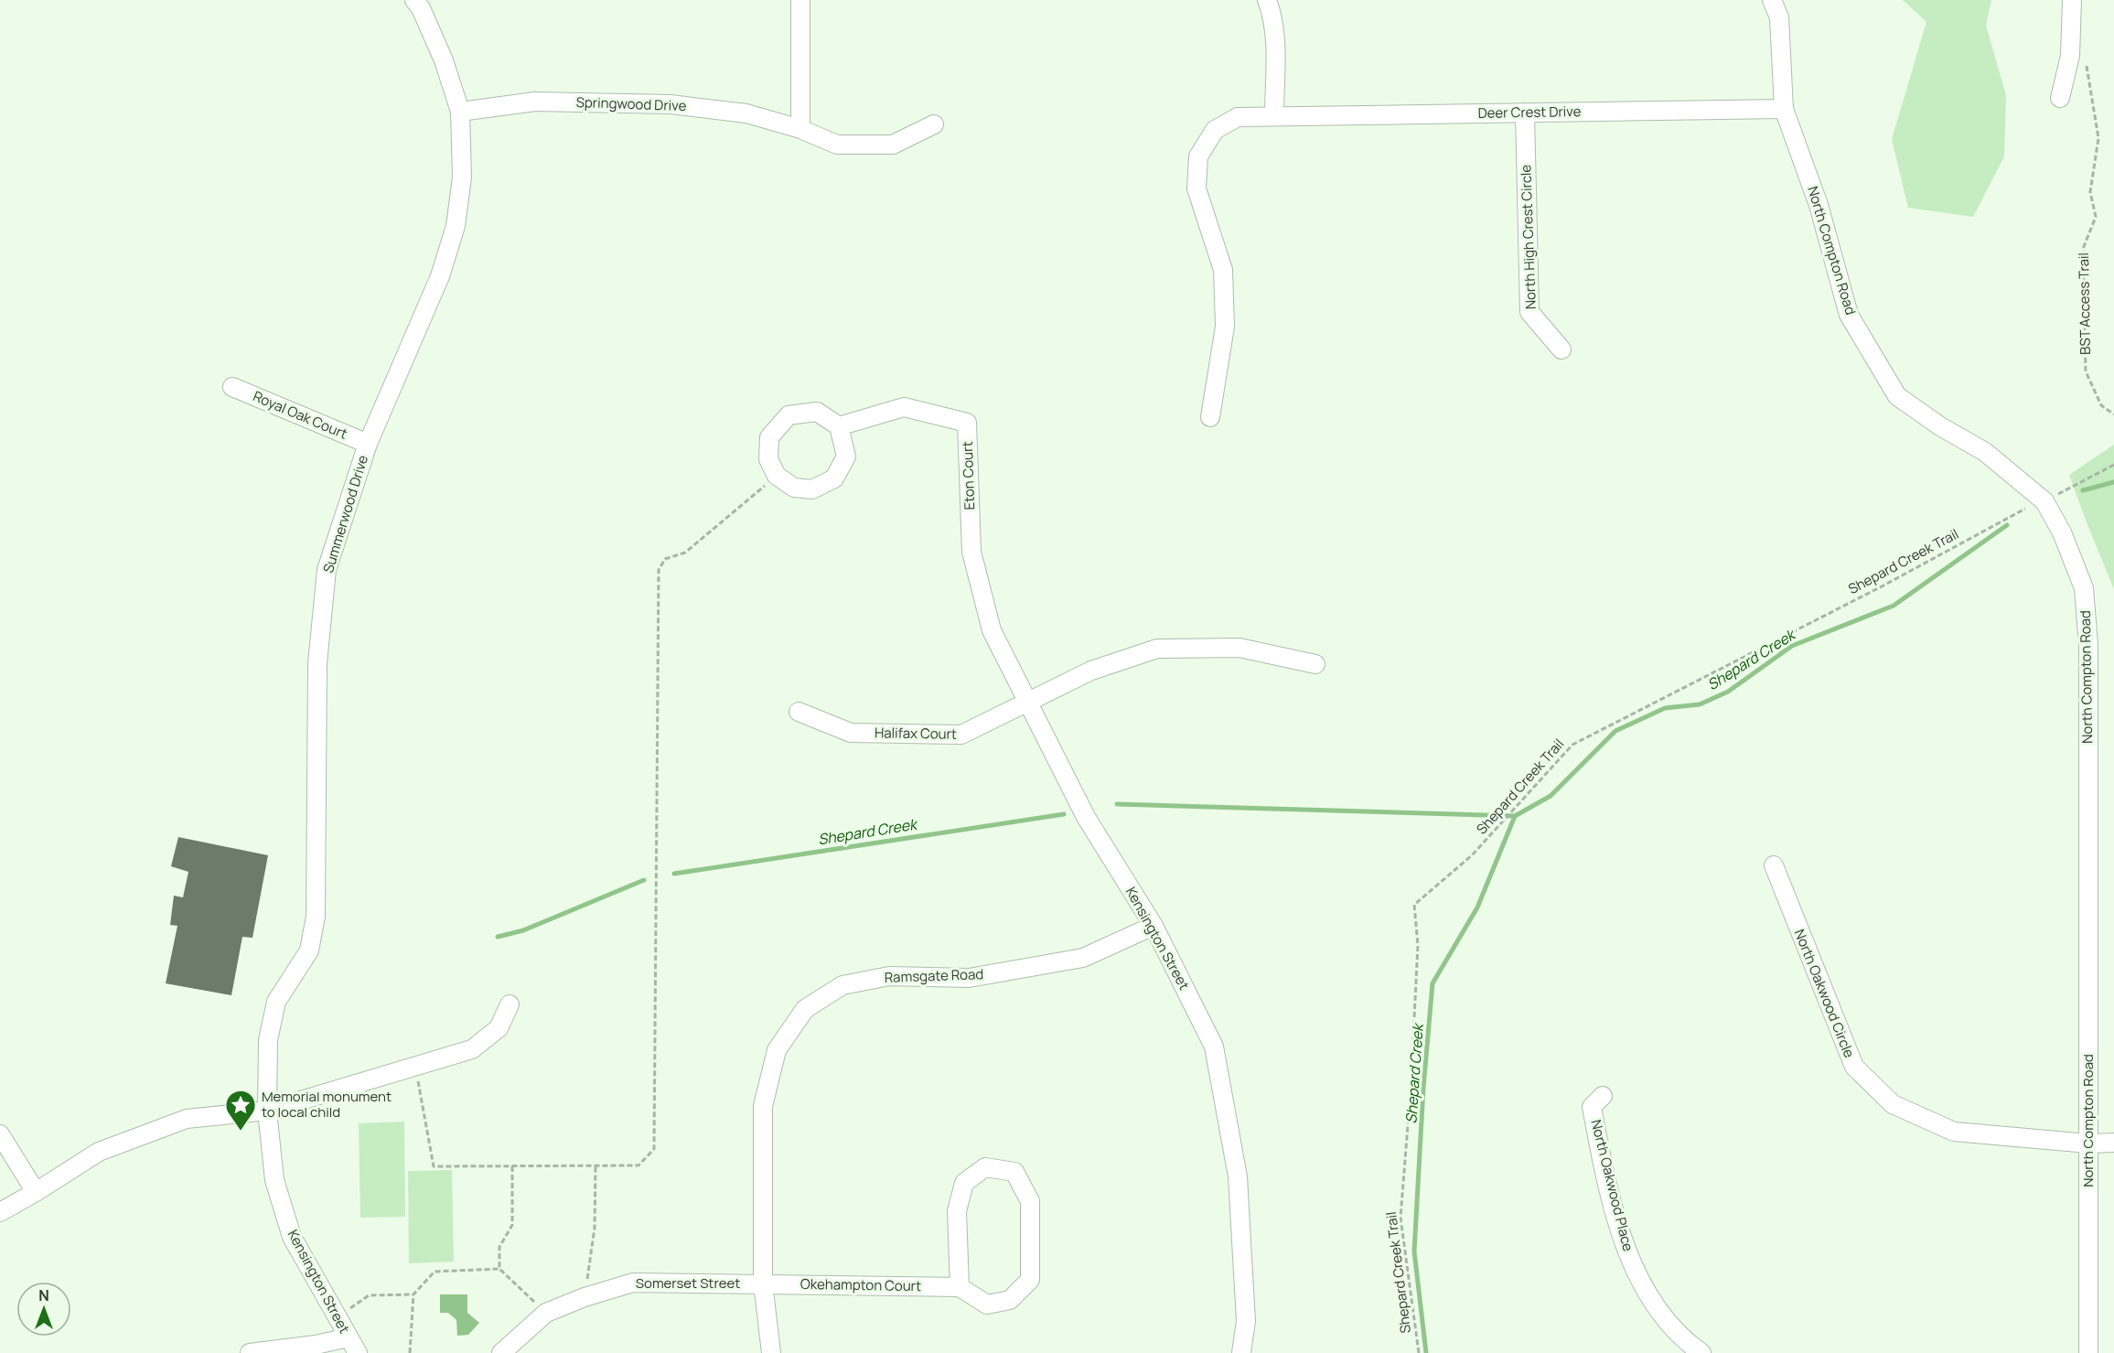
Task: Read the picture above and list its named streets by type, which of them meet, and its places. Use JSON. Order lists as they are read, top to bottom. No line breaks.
{"streets":{"street":["Springwood Drive","Deer Crest Drive","North High Crest Circle","North Compton Road","Royal Oak Court","Eton Court","Summerwood Drive","Halifax Court","Kensington Street","Ramsgate Road","North Oakwood Circle","North Oakwood Place","Somerset Street","Okehampton Court"],"path":["BST Access Trail","Shepard Creek Trail"]},"crossings":[["Springwood Drive","Summerwood Drive"],["Deer Crest Drive","North High Crest Circle"],["Deer Crest Drive","North Compton Road"],["North Compton Road","Shepard Creek Trail"],["North Compton Road","North Oakwood Circle"],["Royal Oak Court","Summerwood Drive"],["Eton Court","Kensington Street"],["Summerwood Drive","Kensington Street"],["Halifax Court","Kensington Street"],["Kensington Street","Ramsgate Road"],["Ramsgate Road","Somerset Street"],["Ramsgate Road","Okehampton Court"],["Somerset Street","Okehampton Court"]],"water":["Shepard Creek"],"places":{"place":["Memorial monument to local child"]},"north":"top"}
